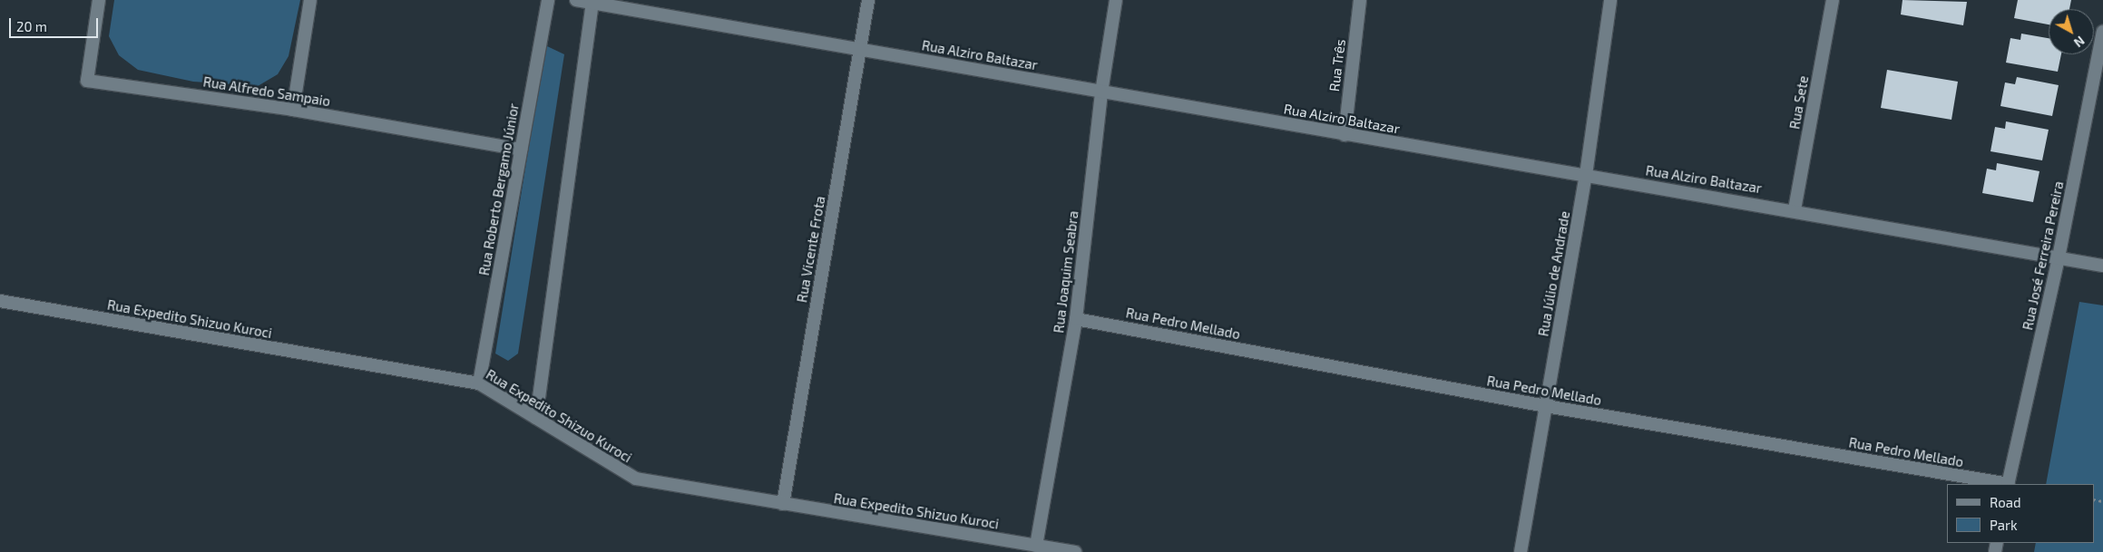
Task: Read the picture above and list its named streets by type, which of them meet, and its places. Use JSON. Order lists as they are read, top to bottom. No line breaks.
{"streets":{"street":["Rua Alziro Baltazar","Rua Três","Rua Alfredo Sampaio","Rua Sete","Rua Roberto Bergamo Júnior","Rua Vicente Frota","Rua José Ferreira Pereira","Rua Joaquim Seabra","Rua Júlio de Andrade","Rua Expedito Shizuo Kuroci","Rua Pedro Mellado"]},"crossings":[["Rua Alziro Baltazar","Rua Três"],["Rua Alziro Baltazar","Rua Sete"],["Rua Alziro Baltazar","Rua Vicente Frota"],["Rua Alziro Baltazar","Rua José Ferreira Pereira"],["Rua Alziro Baltazar","Rua Joaquim Seabra"],["Rua Alziro Baltazar","Rua Júlio de Andrade"],["Rua Alfredo Sampaio","Rua Roberto Bergamo Júnior"],["Rua Roberto Bergamo Júnior","Rua Expedito Shizuo Kuroci"],["Rua Vicente Frota","Rua Expedito Shizuo Kuroci"],["Rua Joaquim Seabra","Rua Expedito Shizuo Kuroci"],["Rua Joaquim Seabra","Rua Pedro Mellado"],["Rua Júlio de Andrade","Rua Pedro Mellado"]],"legend":["Road","Park"],"scale_bar":"20 m","north":"bottom right"}
